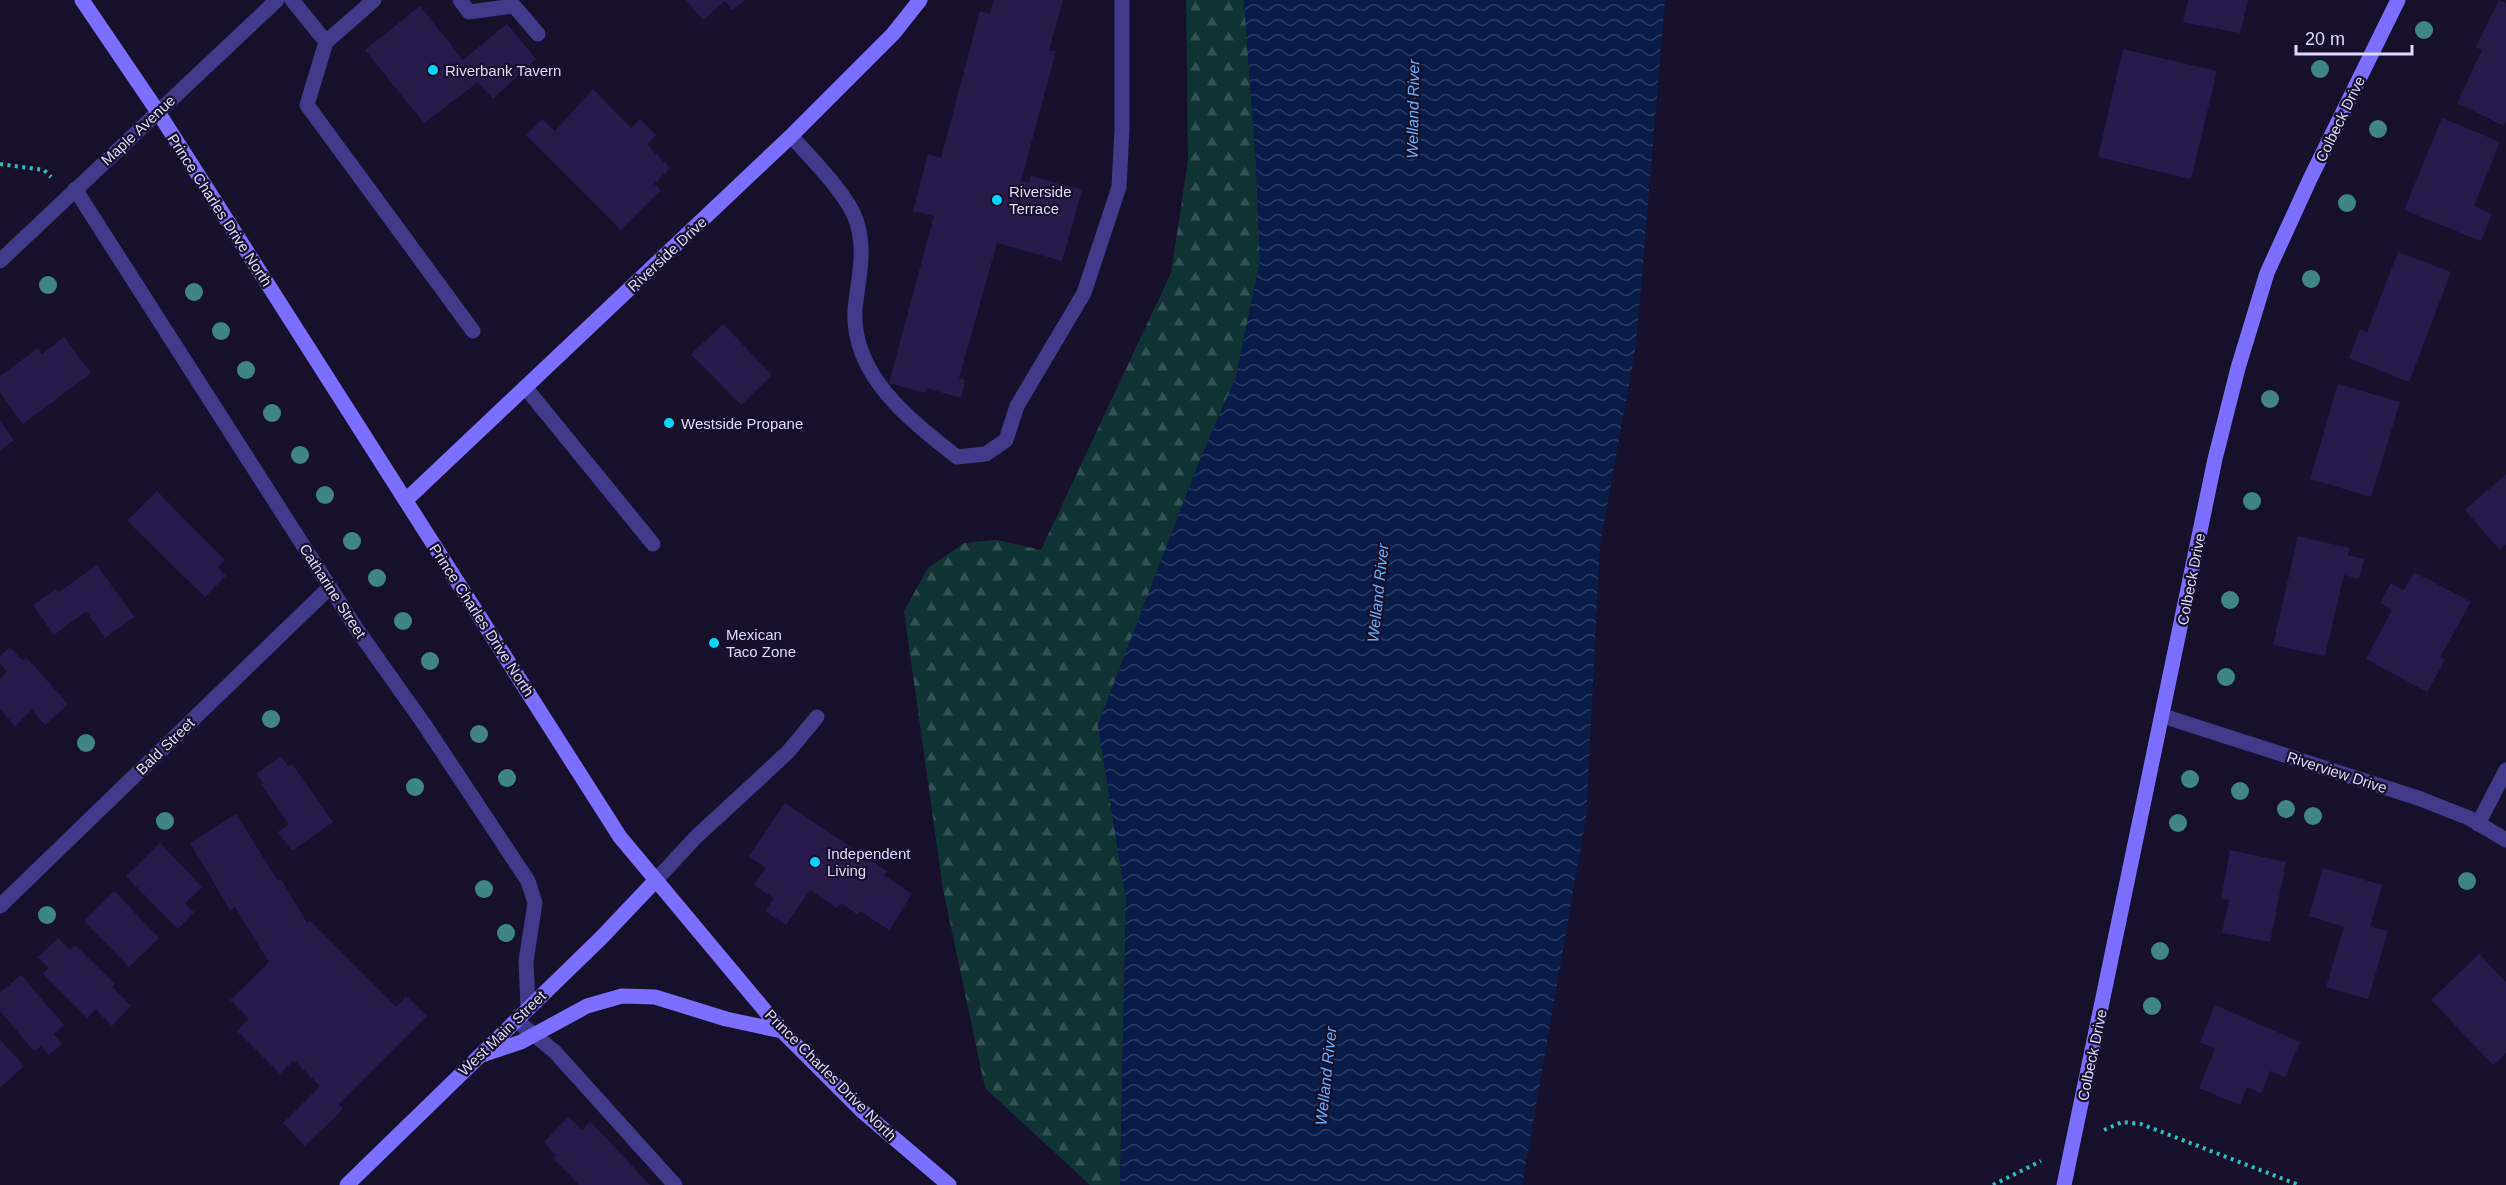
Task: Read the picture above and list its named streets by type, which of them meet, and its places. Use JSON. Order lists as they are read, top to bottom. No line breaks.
{"streets":{"main road":["Colbeck Drive","Prince Charles Drive North","Riverside Drive","West Main Street"],"street":["Maple Avenue","Catharine Street","Bald Street","Riverview Drive"]},"crossings":[["Colbeck Drive","Riverview Drive"],["Maple Avenue","Prince Charles Drive North"],["Maple Avenue","Catharine Street"],["Prince Charles Drive North","Riverside Drive"],["Prince Charles Drive North","West Main Street"],["Catharine Street","Bald Street"],["Catharine Street","West Main Street"]],"water":["Welland River"],"places":["Riverbank Tavern","Riverside Terrace","Westside Propane","Mexican Taco Zone","Independent Living"],"scale_bar":"20 m"}
